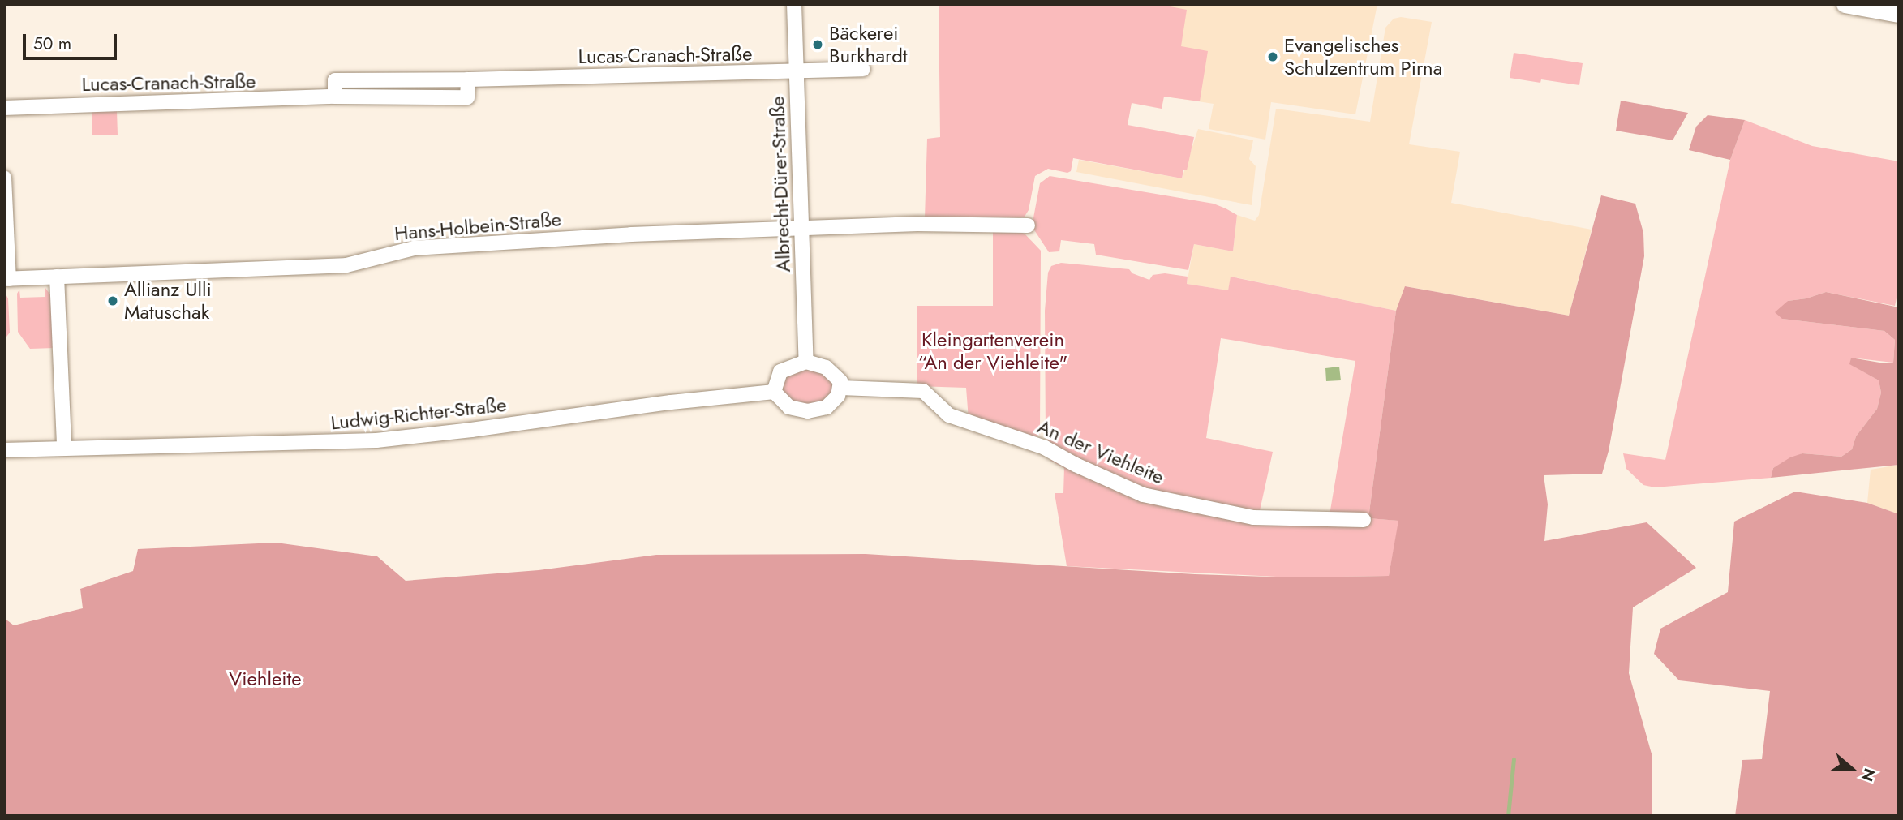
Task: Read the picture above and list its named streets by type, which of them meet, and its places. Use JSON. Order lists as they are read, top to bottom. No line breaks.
{"streets":{"street":["Lucas-Cranach-Straße","Albrecht-Dürer-Straße","Hans-Holbein-Straße","Ludwig-Richter-Straße","An der Viehleite"]},"crossings":[["Lucas-Cranach-Straße","Albrecht-Dürer-Straße"],["Albrecht-Dürer-Straße","Hans-Holbein-Straße"],["Albrecht-Dürer-Straße","Ludwig-Richter-Straße"],["Albrecht-Dürer-Straße","An der Viehleite"],["Ludwig-Richter-Straße","An der Viehleite"]],"parks":["Kleingartenverein “An der Viehleite\"","Viehleite"],"places":["Bäckerei Burkhardt","Evangelisches Schulzentrum Pirna","Allianz Ulli Matuschak"],"scale_bar":"50 m","north":"right"}
